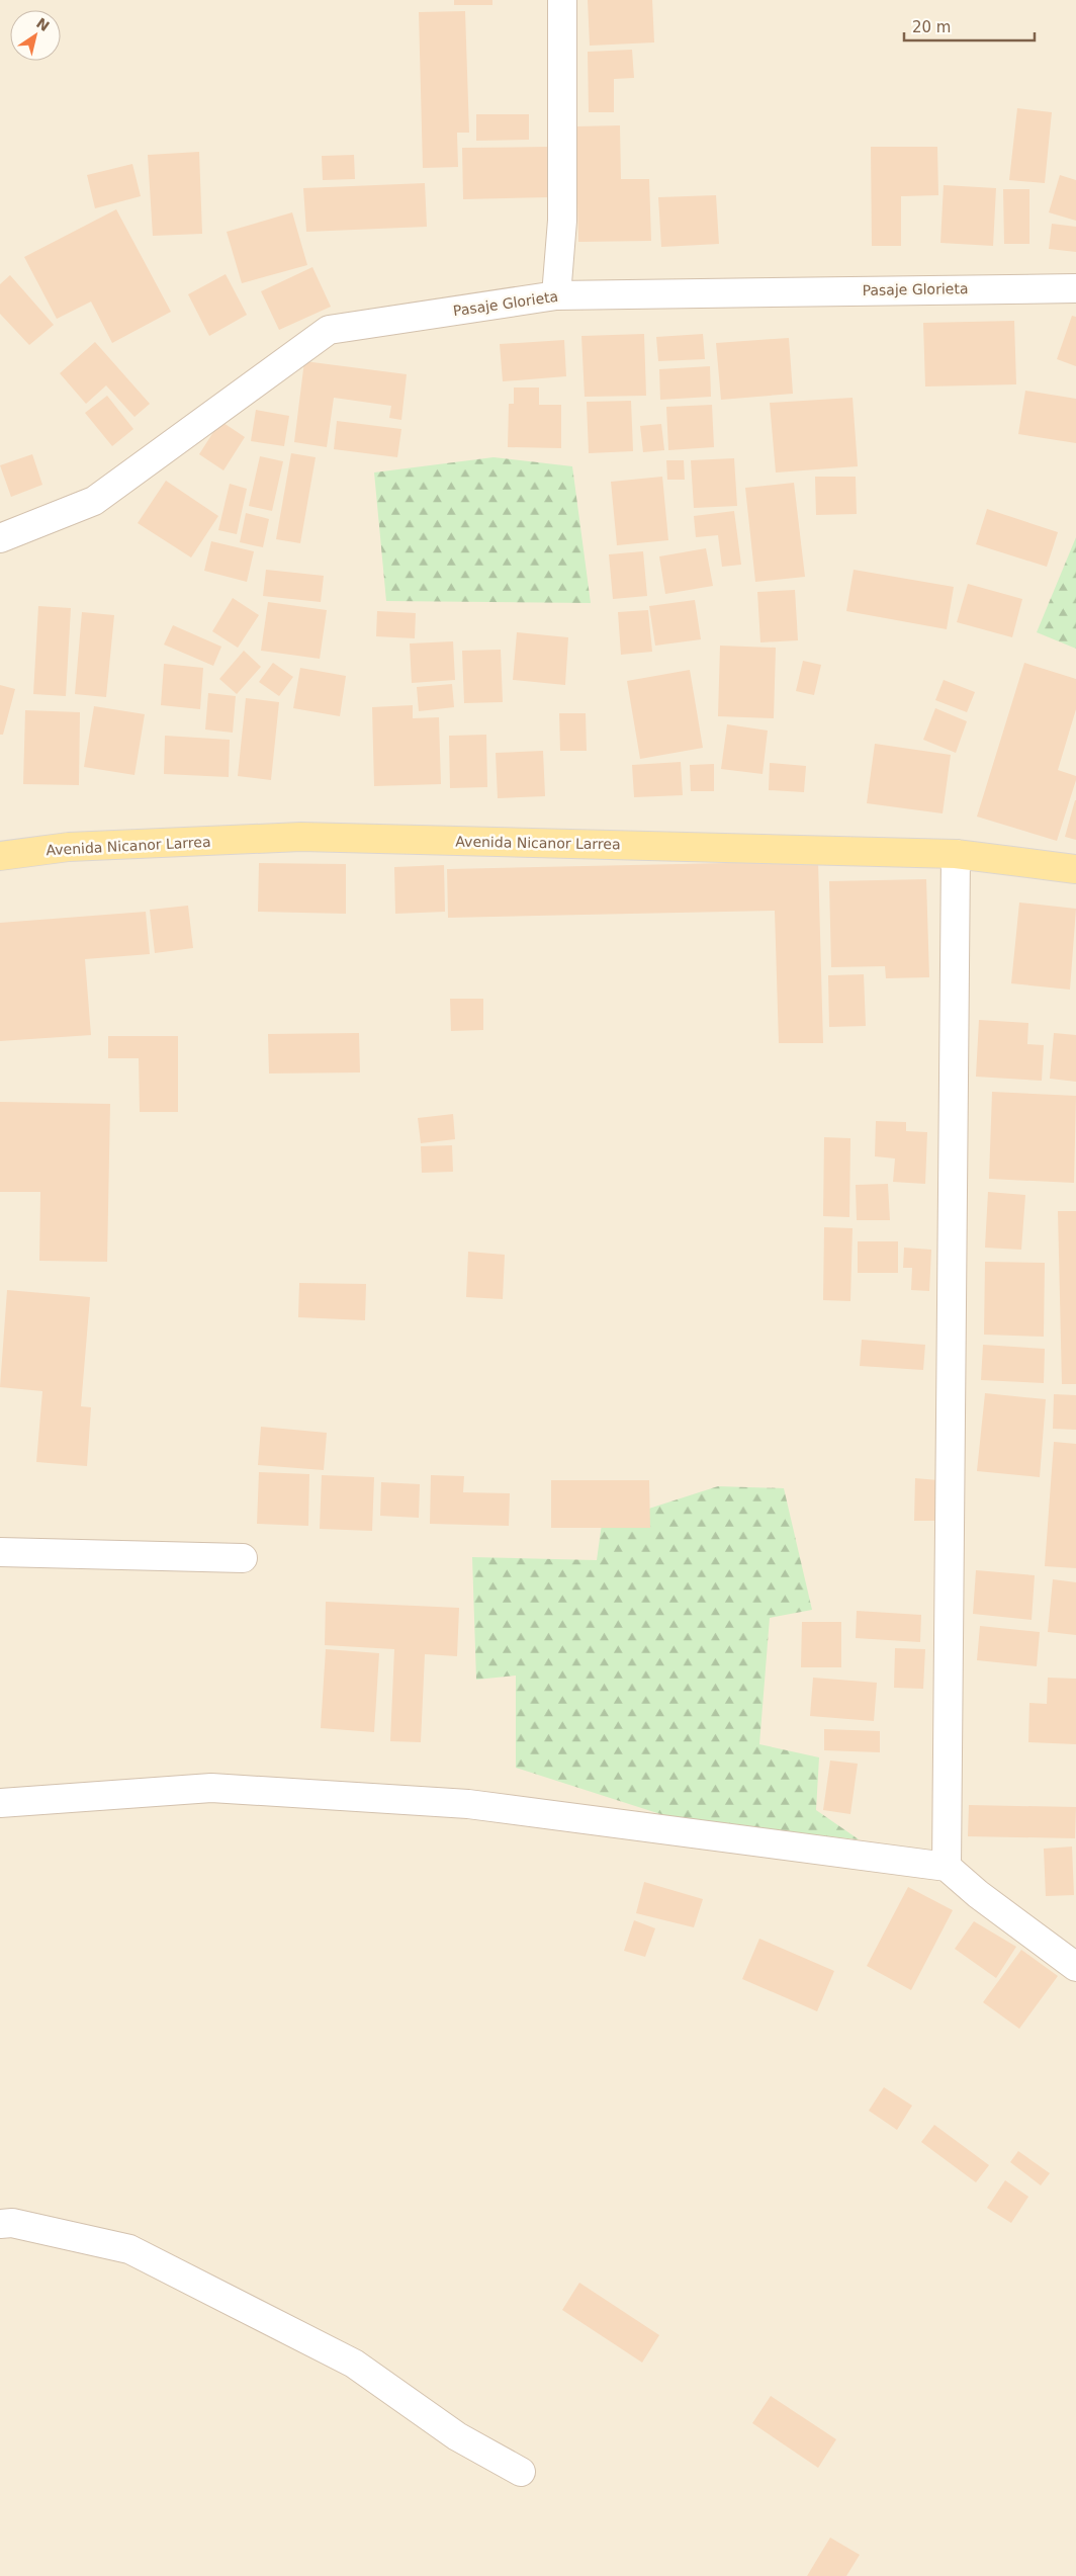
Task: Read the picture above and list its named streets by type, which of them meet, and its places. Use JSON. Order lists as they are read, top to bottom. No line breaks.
{"streets":{"main road":["Avenida Nicanor Larrea"],"street":["Pasaje Glorieta"]},"scale_bar":"20 m","north":"top right"}
